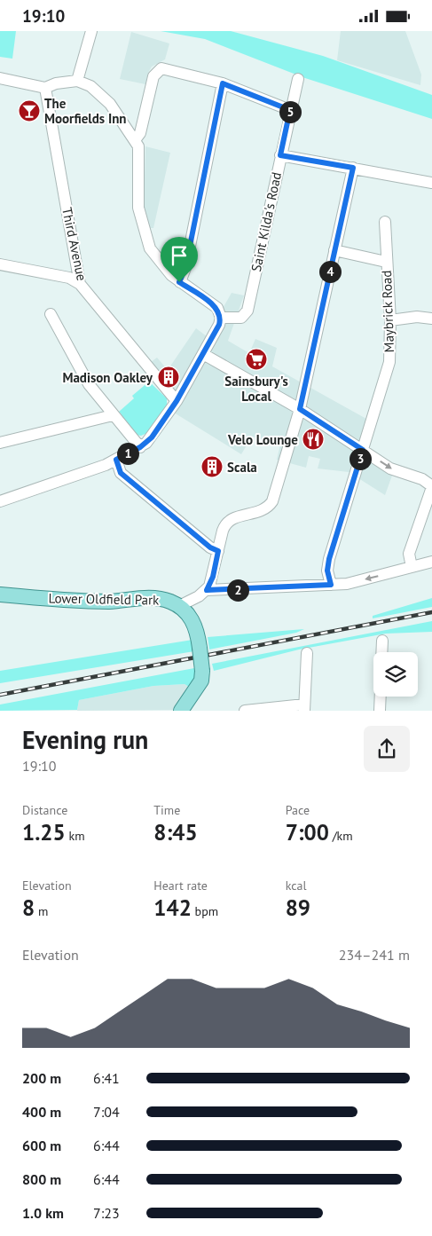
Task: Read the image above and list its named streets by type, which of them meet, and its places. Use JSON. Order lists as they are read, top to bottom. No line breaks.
{"streets":{"main road":["Lower Oldfield Park"],"street":["Saint Kilda's Road","Third Avenue","Maybrick Road"]},"places":{"bar":["The Moorfields Inn"],"supermarket":["Sainsbury's Local"],"building":["Madison Oakley","Scala"],"restaurant":["Velo Lounge"]},"page":{"status":"19:10","pins":["5","4","1","3","2"],"heading":["Evening run","19:10"],"stats":[["Distance","1.25 km"],["Time","8:45"],["Pace","7:00 /km"],["Elevation","8 m"],["Heart rate","142 bpm"],["kcal","89"]],"chart":["Elevation","234–241 m"],"list":[{"name":"200 m","note":"6:41"},{"name":"400 m","note":"7:04"},{"name":"600 m","note":"6:44"},{"name":"800 m","note":"6:44"},{"name":"1.0 km","note":"7:23"}]}}
